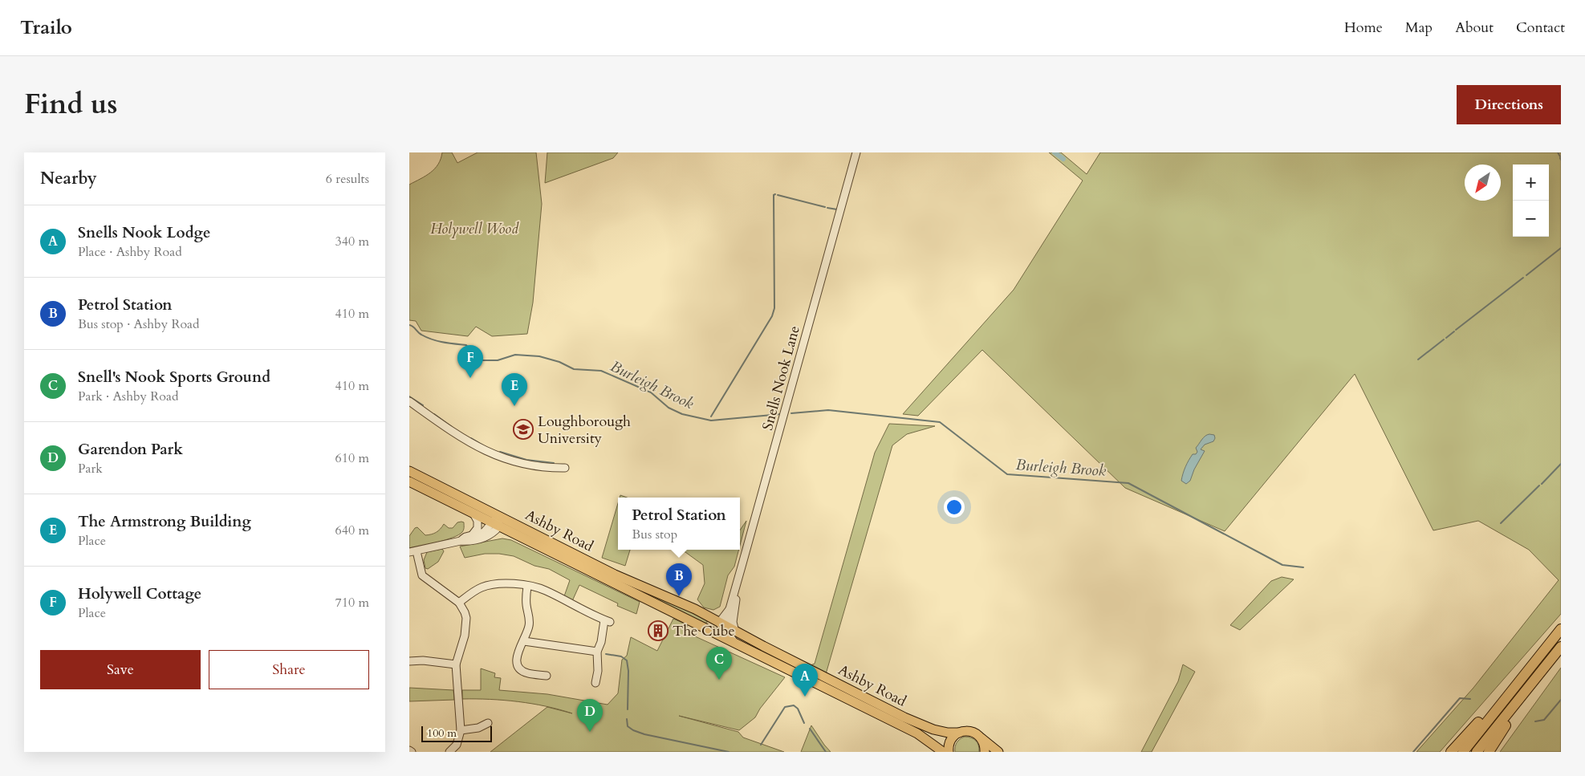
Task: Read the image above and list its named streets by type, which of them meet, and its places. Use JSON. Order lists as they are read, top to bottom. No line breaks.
{"streets":{"main road":["Ashby Road"],"street":["Snells Nook Lane"]},"crossings":[["Snells Nook Lane","Ashby Road"]],"water":["Burleigh Brook"],"parks":["Holywell Wood"],"places":{"school or university":["Loughborough University"],"building":["The Cube"]},"scale_bar":"100 m","north":"bottom left","page":{"header":"Trailo","nav":["Home","Map","About","Contact"],"title":"Find us","buttons":["Directions",["Save","Share"]],"heading":["Nearby","6 results"],"map_buttons":["+","−"],"list":[{"mark":"A","name":"Snells Nook Lodge","note":"Place · Ashby Road","value":"340 m"},{"mark":"B","name":"Petrol Station","note":"Bus stop · Ashby Road","value":"410 m"},{"mark":"C","name":"Snell's Nook Sports Ground","note":"Park · Ashby Road","value":"410 m"},{"mark":"D","name":"Garendon Park","note":"Park","value":"610 m"},{"mark":"E","name":"The Armstrong Building","note":"Place","value":"640 m"},{"mark":"F","name":"Holywell Cottage","note":"Place","value":"710 m"}],"pins":["F","E","B","C","A","D"],"popup":["Petrol Station","Bus stop"],"scale":"100 m"}}
